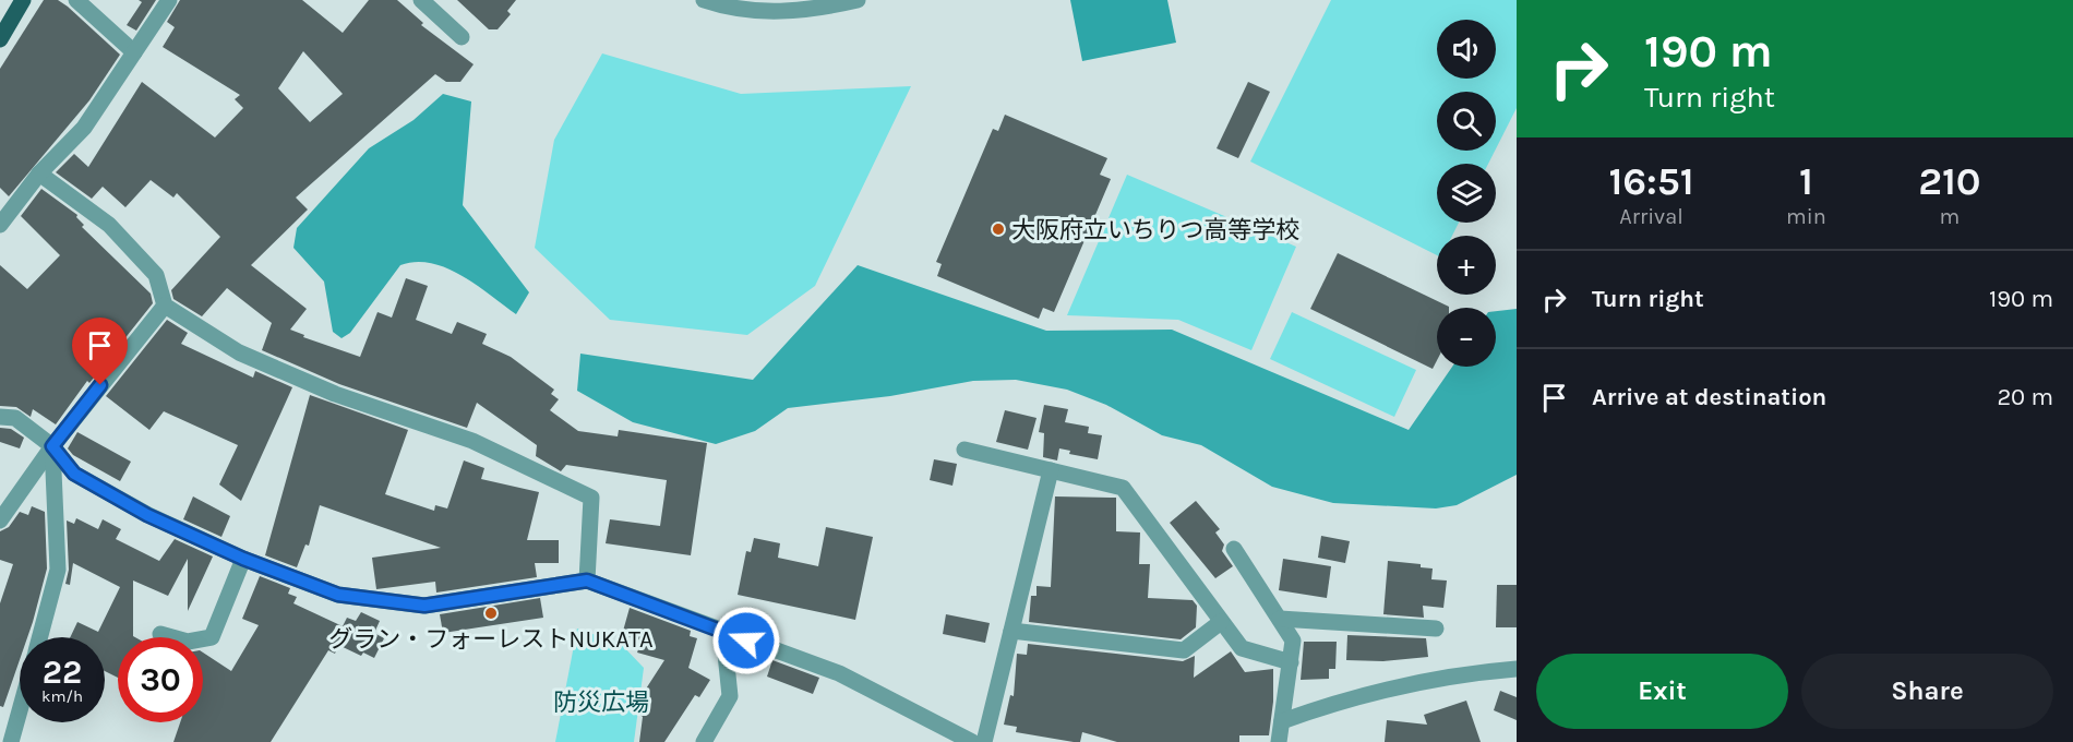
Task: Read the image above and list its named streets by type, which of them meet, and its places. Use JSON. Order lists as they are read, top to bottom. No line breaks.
{"parks":["防災広場"],"places":["大阪府立いちりつ高等学校","グラン・フォーレストNUKATA"],"page":{"turn":["190 m","Turn right"],"map_buttons":["+","−"],"eta":["16:51","Arrival","1","min","210","m"],"list":[{"name":"Turn right","value":"190 m"},{"name":"Arrive at destination","value":"20 m"}],"speed":"22 km/h","limit":"30","buttons":["Exit","Share"]}}
